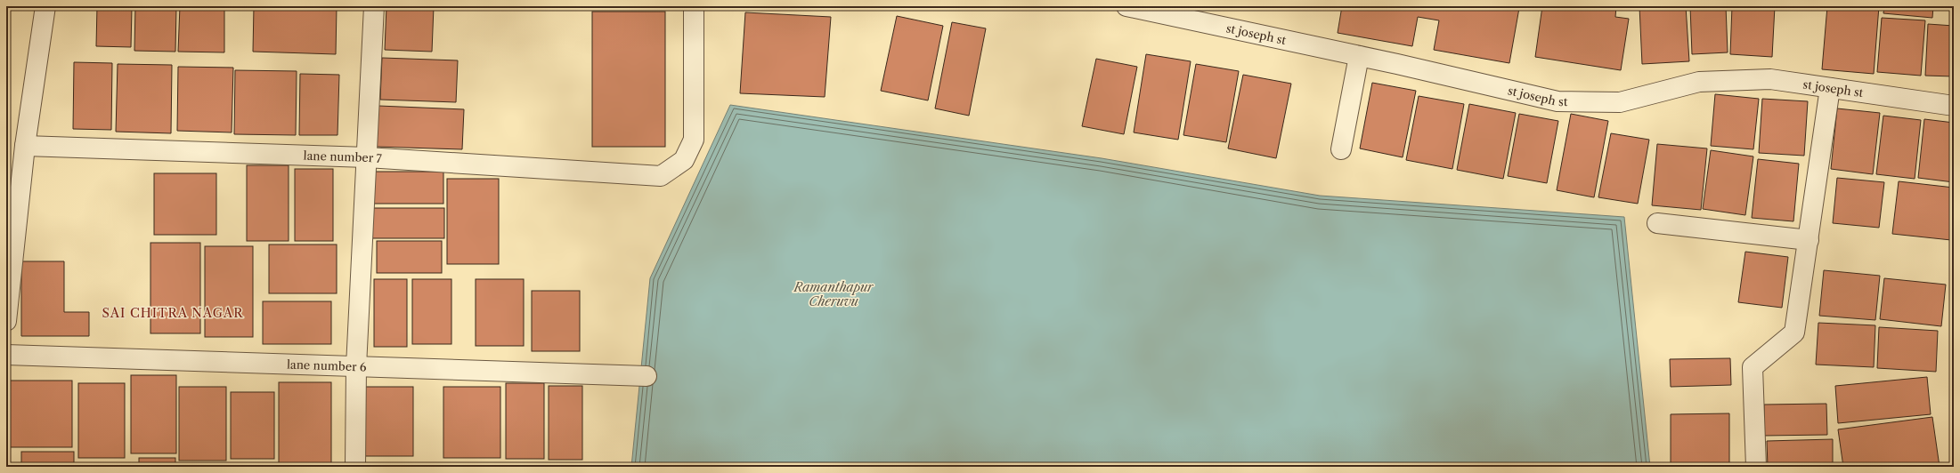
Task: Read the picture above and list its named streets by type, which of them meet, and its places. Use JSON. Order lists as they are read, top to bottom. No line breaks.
{"streets":{"street":["st joseph st","lane number 7","lane number 6"]},"districts":["SAI CHITRA NAGAR"],"water":["Ramanthapur Cheruvu"]}
